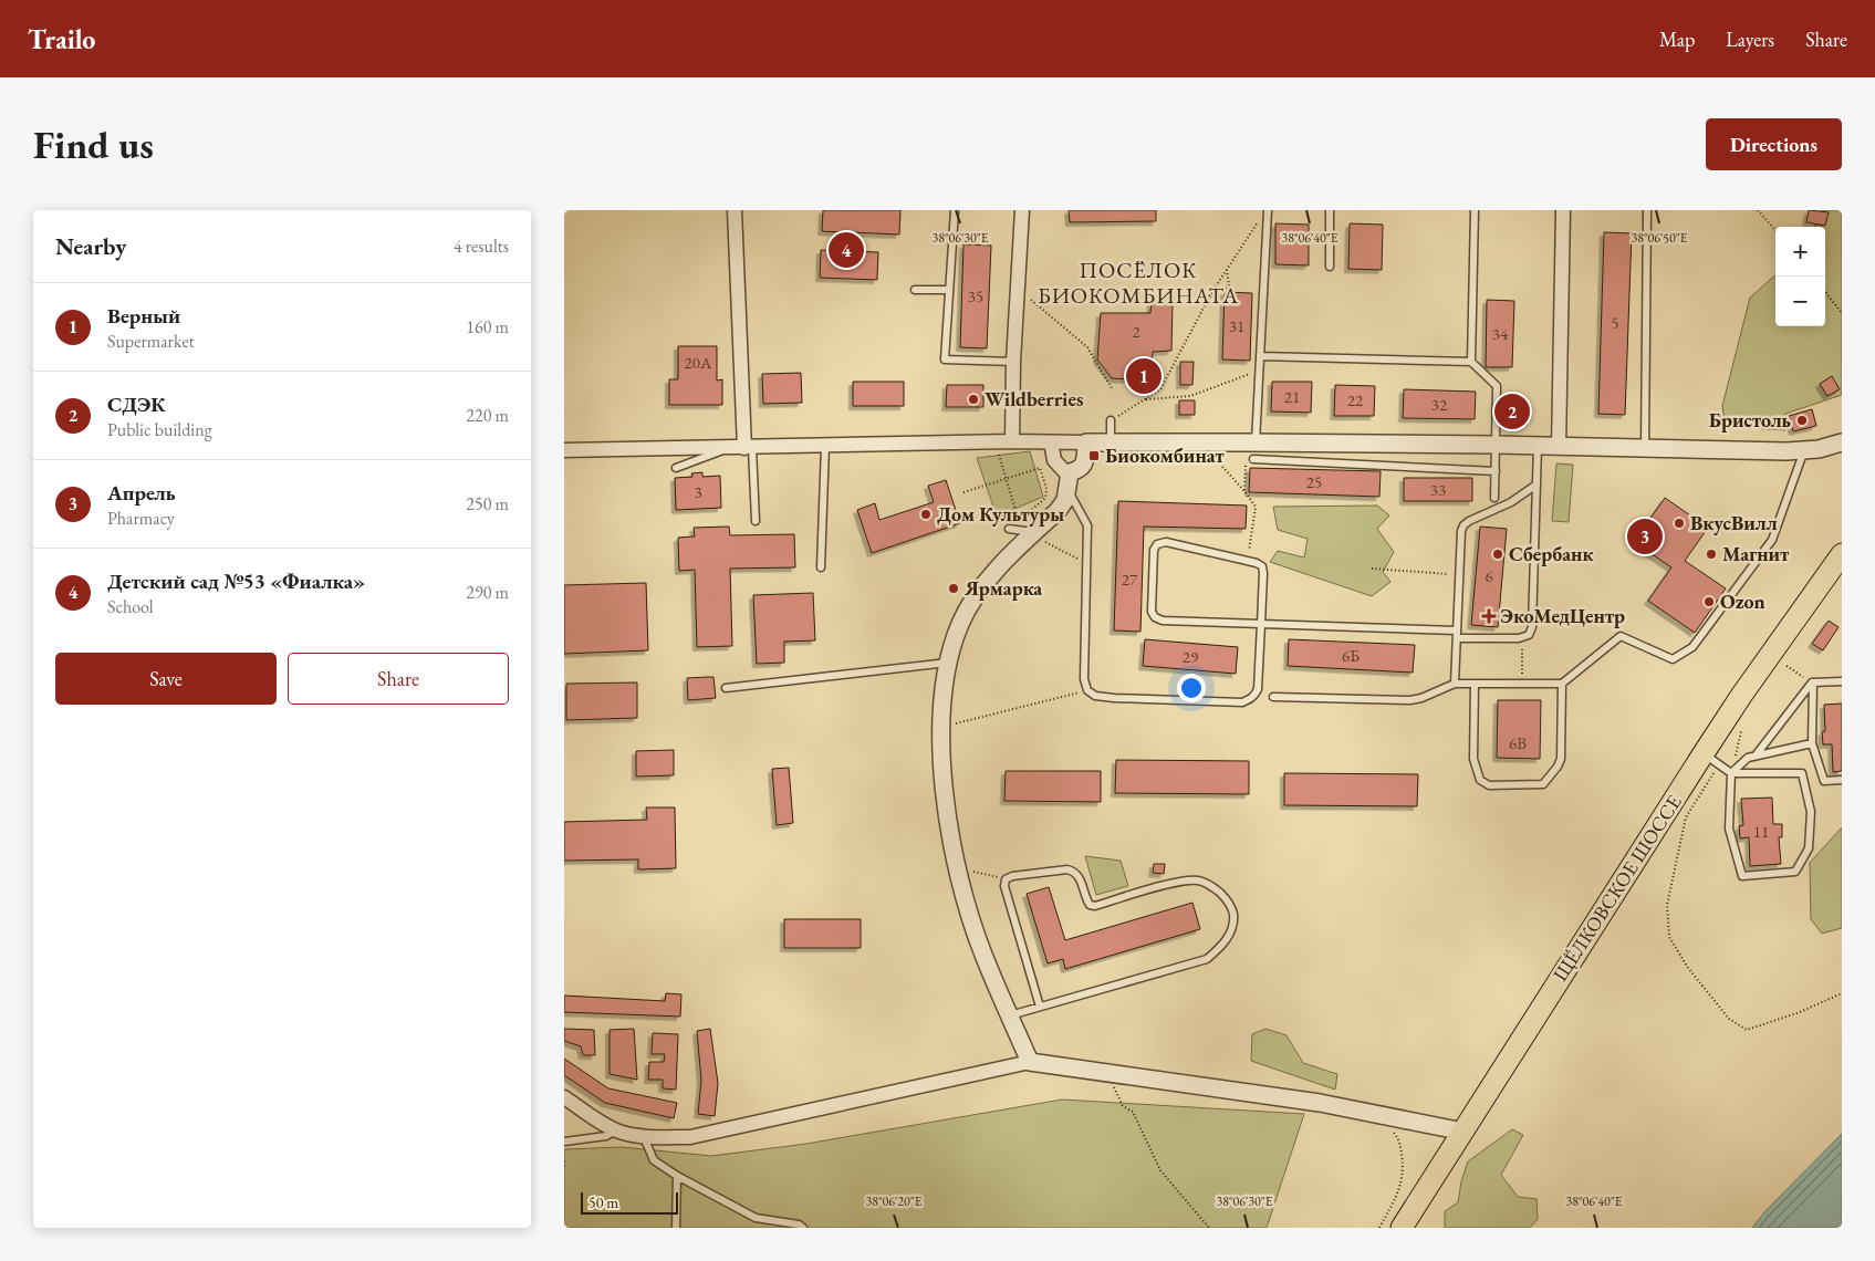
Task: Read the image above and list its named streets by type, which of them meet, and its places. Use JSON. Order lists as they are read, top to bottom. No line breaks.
{"streets":{"main road":["ЩЁЛКОВСКОЕ ШОССЕ"]},"districts":["ПОСЁЛОК БИОКОМБИНАТА"],"places":{"other":["Wildberries","Бристоль","Дом Культуры","ВкусВилл","Сбербанк","Магнит","Ярмарка","Ozon"],"transit":["Биокомбинат"],"health":["ЭкоМедЦентр"]},"house_numbers":["35","5","31","2","34","20А","21","22","32","25","33","3","6","27","6Б","29","6В","11"],"scale_bar":"50 m","page":{"header":"Trailo","nav":["Map","Layers","Share"],"buttons":["Directions",["Save","Share"]],"title":"Find us","heading":["Nearby","4 results"],"map_buttons":["+","−"],"pins":["4","1","2","3"],"list":[{"mark":"1","name":"Верный","note":"Supermarket","value":"160 m"},{"mark":"2","name":"СДЭК","note":"Public building","value":"220 m"},{"mark":"3","name":"Апрель","note":"Pharmacy","value":"250 m"},{"mark":"4","name":"Детский сад №53 «Фиалка»","note":"School","value":"290 m"}],"scale":"50 m"},"coordinates":["38°06'30\"E","38°06'40\"E","38°06'50\"E","38°06'20\"E"]}
